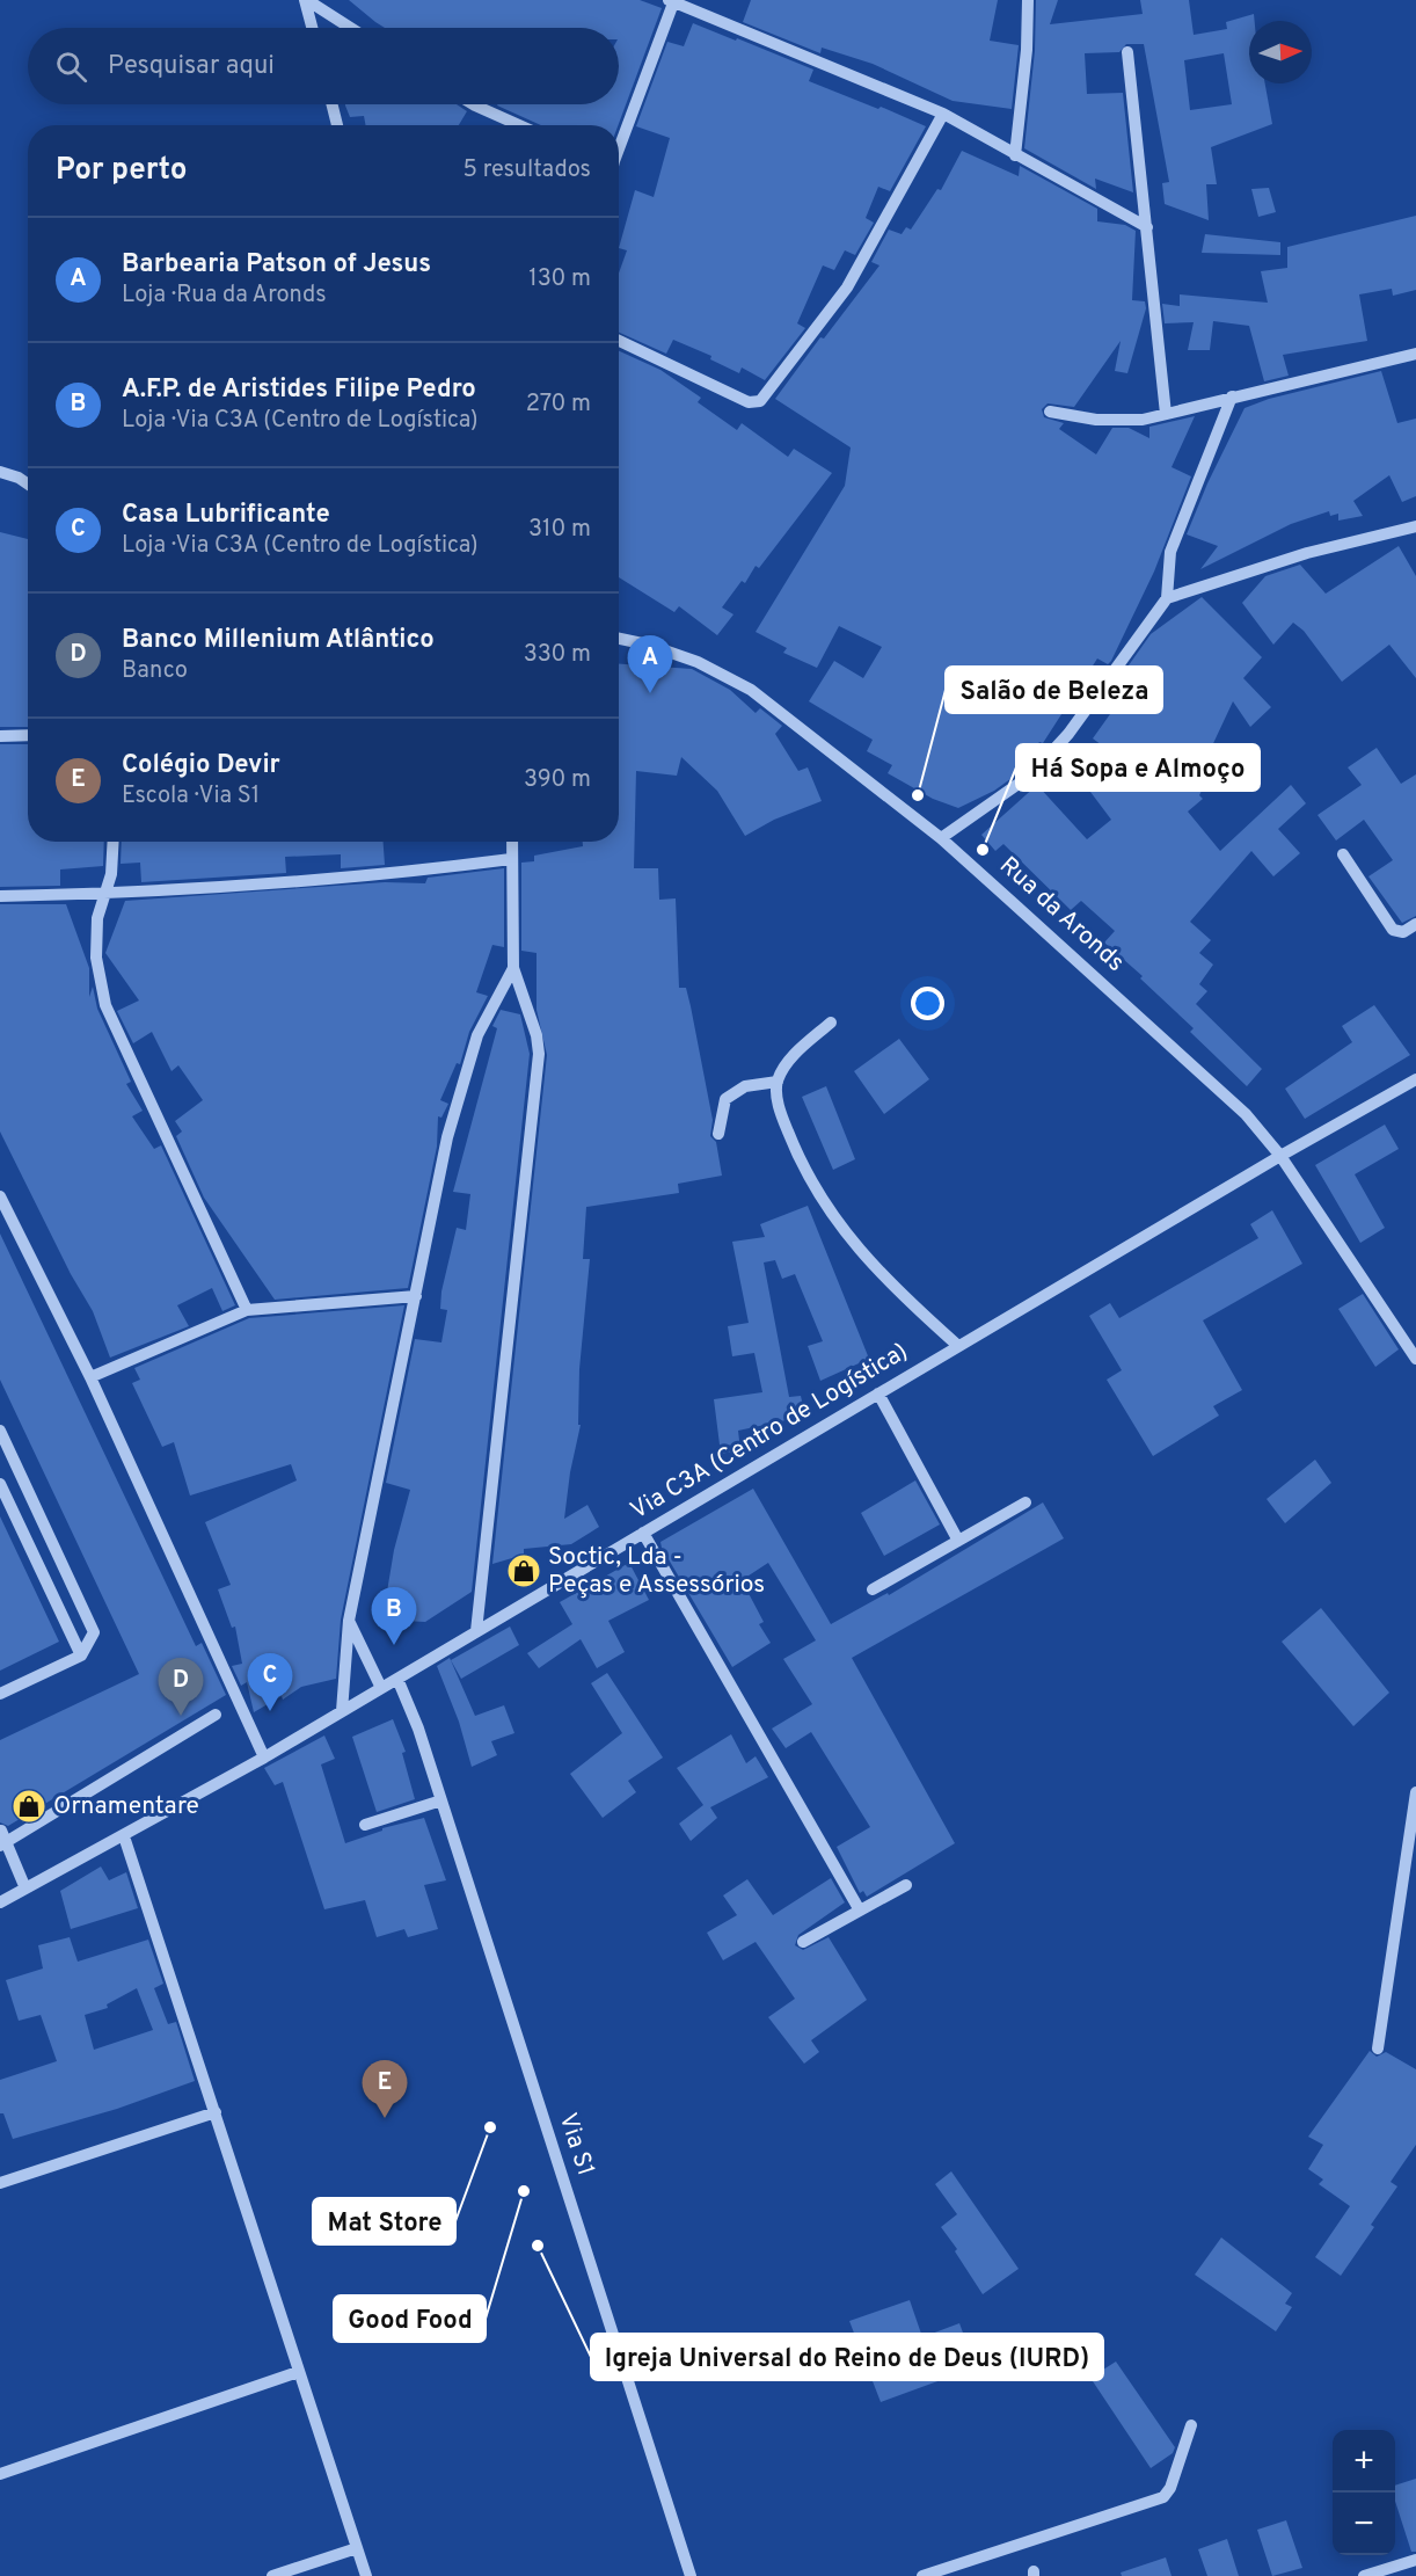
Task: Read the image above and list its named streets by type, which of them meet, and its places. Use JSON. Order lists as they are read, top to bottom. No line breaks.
{"streets":{"street":["Rua da Aronds","Via C3A (Centro de Logística)","Via S1"]},"crossings":[["Rua da Aronds","Via C3A (Centro de Logística)"],["Via C3A (Centro de Logística)","Via S1"]],"places":{"other":["Salão de Beleza","Há Sopa e Almoço","Mat Store","Good Food","Igreja Universal do Reino de Deus (IURD)"],"shop":["Soctic, Lda - Peças e Assessórios","Ornamentare"]},"north":"right","page":{"search":"Pesquisar aqui","heading":["Por perto","5 resultados"],"list":[{"mark":"A","name":"Barbearia Patson of Jesus","note":"Loja · Rua da Aronds","value":"130 m"},{"mark":"B","name":"A.F.P. de Aristides Filipe Pedro","note":"Loja · Via C3A (Centro de Logística)","value":"270 m"},{"mark":"C","name":"Casa Lubrificante","note":"Loja · Via C3A (Centro de Logística)","value":"310 m"},{"mark":"D","name":"Banco Millenium Atlântico","note":"Banco","value":"330 m"},{"mark":"E","name":"Colégio Devir","note":"Escola · Via S1","value":"390 m"}],"pins":["A","B","C","D","E"],"map_buttons":["+","−"]}}
